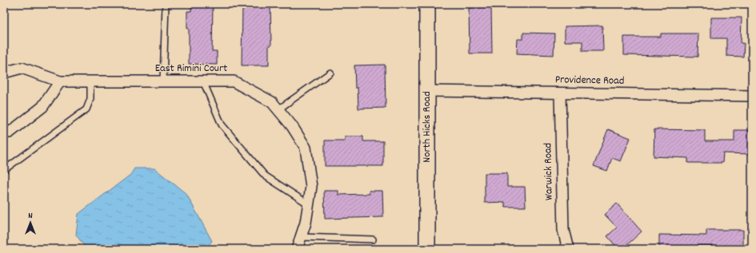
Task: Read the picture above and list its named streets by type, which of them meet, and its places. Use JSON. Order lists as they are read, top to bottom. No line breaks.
{"streets":{"main road":["North Hicks Road"],"street":["East Rimini Court","Providence Road","Warwick Road"]},"crossings":[["Providence Road","North Hicks Road"],["Providence Road","Warwick Road"]],"north":"top"}
